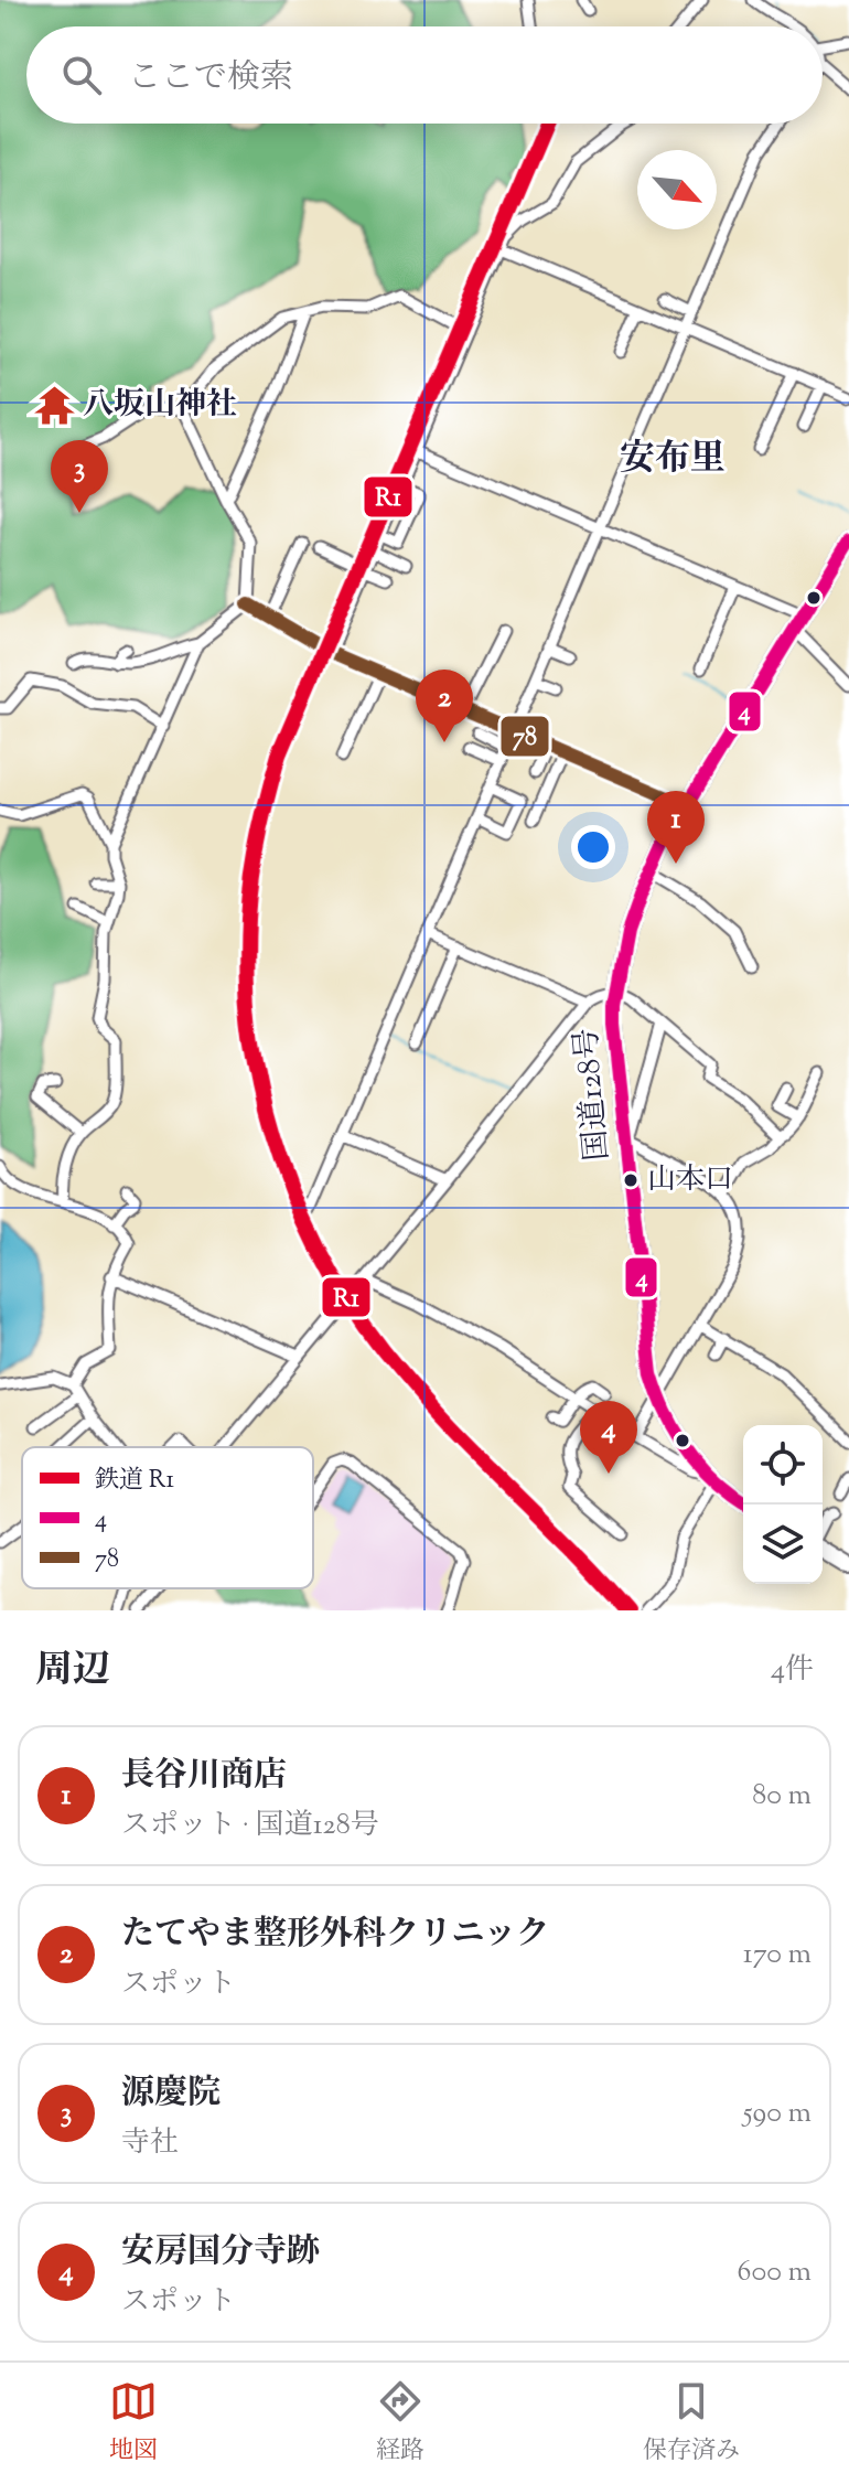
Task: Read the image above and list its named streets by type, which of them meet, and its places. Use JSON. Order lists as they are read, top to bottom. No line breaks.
{"streets":{"highway":["国道128号"]},"districts":["安布里"],"places":{"temple":["八坂山神社"],"other":["山本口"]},"lines":["rail line R1","transit line 4","transit line 78"],"legend":["鉄道 R1","4","78"],"north":"bottom right","page":{"search":"ここで検索","pins":["3","2","1","4"],"heading":["周辺","4件"],"list":[{"mark":"1","name":"長谷川商店","note":"スポット · 国道128号","value":"80 m"},{"mark":"2","name":"たてやま整形外科クリニック","note":"スポット","value":"170 m"},{"mark":"3","name":"源慶院","note":"寺社","value":"590 m"},{"mark":"4","name":"安房国分寺跡","note":"スポット","value":"600 m"}],"nav":["地図","経路","保存済み"]}}
